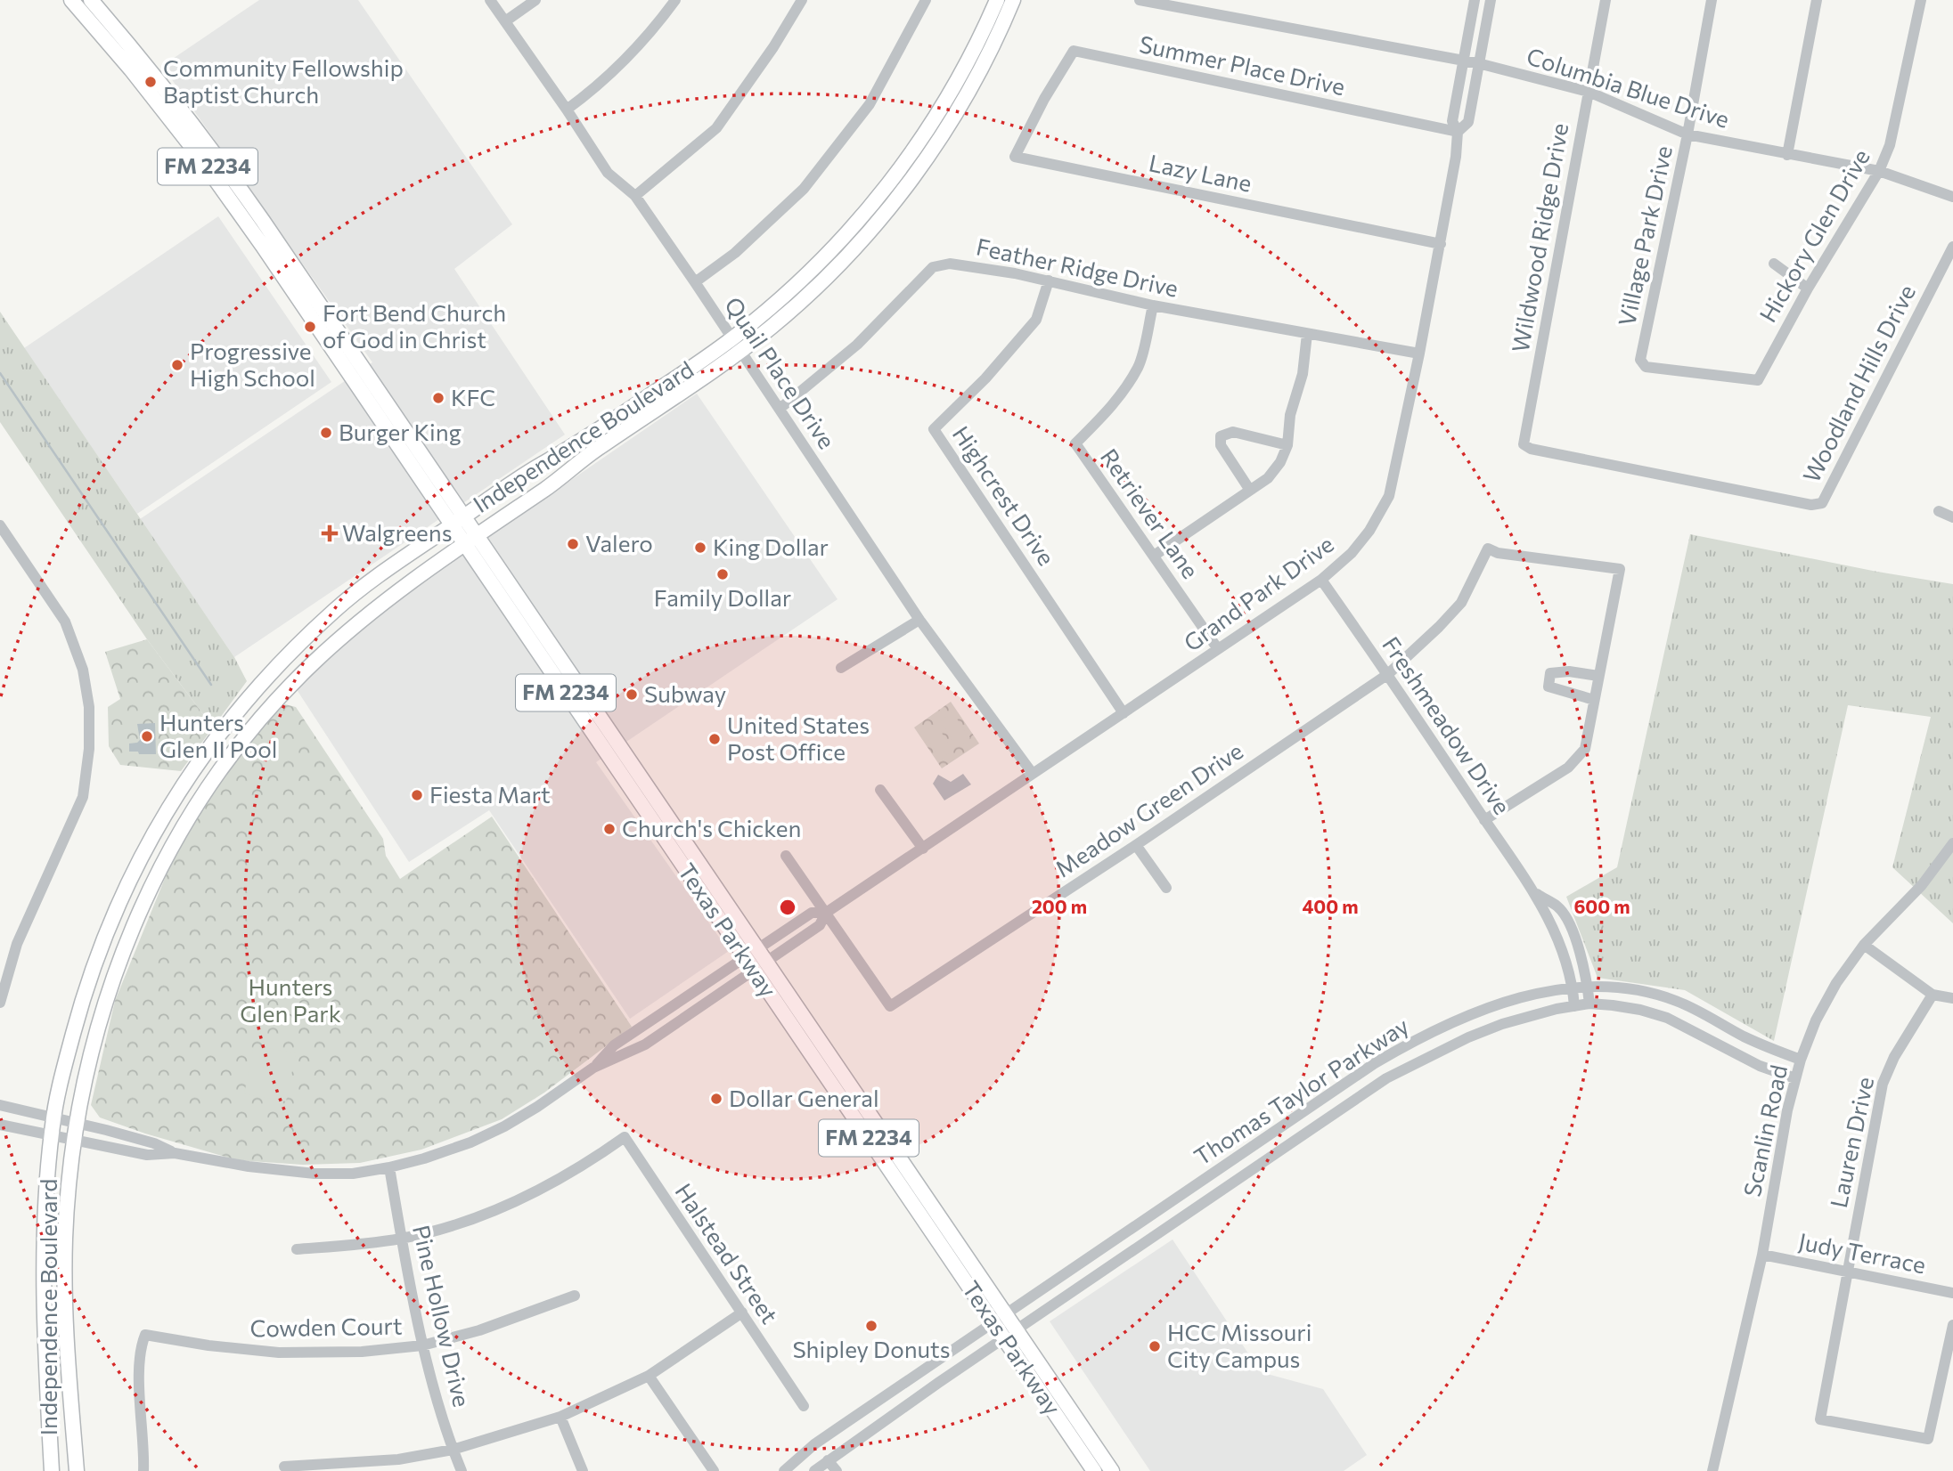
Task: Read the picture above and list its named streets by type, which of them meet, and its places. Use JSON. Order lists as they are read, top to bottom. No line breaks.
{"streets":{"main road":["FM 2234","Independence Boulevard","Texas Parkway"],"street":["Summer Place Drive","Columbia Blue Drive","Lazy Lane","Village Park Drive","Hickory Glen Drive","Wildwood Ridge Drive","Feather Ridge Drive","Quail Place Drive","Woodland Hills Drive","Highcrest Drive","Retriever Lane","Grand Park Drive","Freshmeadow Drive","Meadow Green Drive","Thomas Taylor Parkway","Scanlin Road","Lauren Drive","Halstead Street","Judy Terrace","Pine Hollow Drive","Cowden Court"]},"crossings":[["Summer Place Drive","Lazy Lane"],["Summer Place Drive","Grand Park Drive"],["Columbia Blue Drive","Village Park Drive"],["Columbia Blue Drive","Hickory Glen Drive"],["Columbia Blue Drive","Wildwood Ridge Drive"],["Columbia Blue Drive","Grand Park Drive"],["Lazy Lane","Grand Park Drive"],["Village Park Drive","Hickory Glen Drive"],["Wildwood Ridge Drive","Woodland Hills Drive"],["Feather Ridge Drive","Quail Place Drive"],["Feather Ridge Drive","Highcrest Drive"],["Feather Ridge Drive","Retriever Lane"],["Feather Ridge Drive","Grand Park Drive"],["Quail Place Drive","Independence Boulevard"],["Quail Place Drive","Grand Park Drive"],["Independence Boulevard","Grand Park Drive"],["Independence Boulevard","Texas Parkway"],["Highcrest Drive","Grand Park Drive"],["Retriever Lane","Grand Park Drive"],["Grand Park Drive","Freshmeadow Drive"],["Grand Park Drive","Meadow Green Drive"],["Grand Park Drive","Texas Parkway"],["Grand Park Drive","Pine Hollow Drive"],["Freshmeadow Drive","Meadow Green Drive"],["Freshmeadow Drive","Thomas Taylor Parkway"],["Texas Parkway","Thomas Taylor Parkway"],["Thomas Taylor Parkway","Scanlin Road"],["Scanlin Road","Judy Terrace"],["Lauren Drive","Judy Terrace"],["Halstead Street","Pine Hollow Drive"],["Pine Hollow Drive","Cowden Court"]],"parks":["Hunters Glen Park"],"places":{"other":["Community Fellowship Baptist Church","Fort Bend Church of God in Christ","Progressive High School","KFC","Burger King","Valero","King Dollar","Family Dollar","Subway","Hunters Glen II Pool","United States Post Office","Fiesta Mart","Church's Chicken","Dollar General","Shipley Donuts","HCC Missouri City Campus"],"health":["Walgreens"]},"rings":["200 m","400 m","600 m"]}
